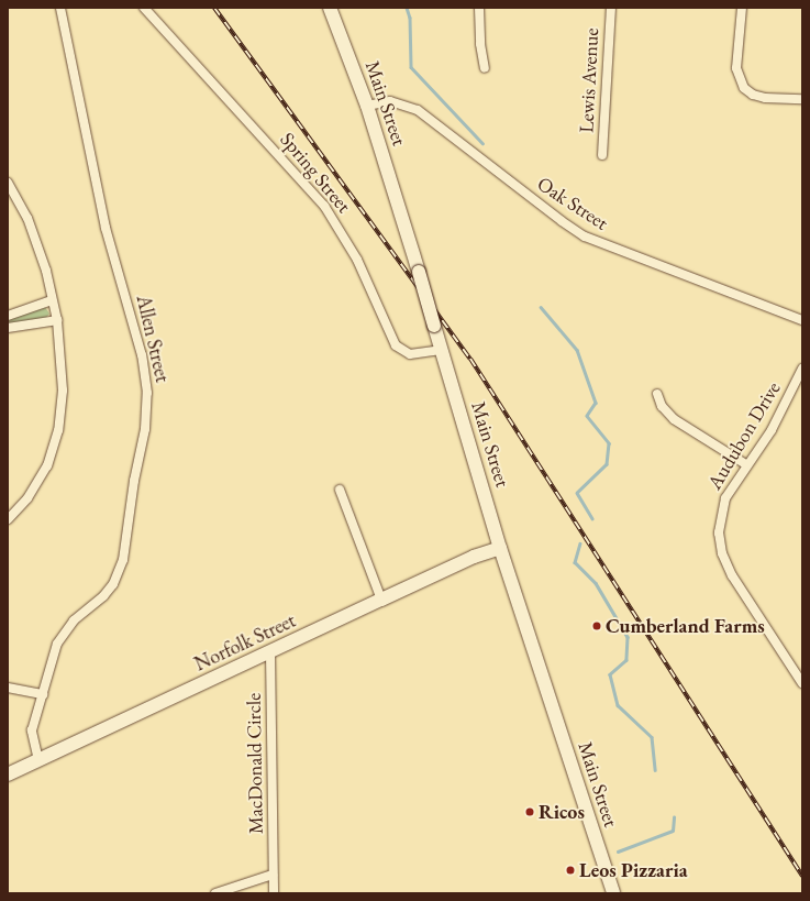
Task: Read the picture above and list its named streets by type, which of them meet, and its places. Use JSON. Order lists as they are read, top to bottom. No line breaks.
{"streets":{"main road":["Main Street","Norfolk Street"],"street":["Lewis Avenue","Spring Street","Oak Street","Allen Street","Audubon Drive","MacDonald Circle"]},"crossings":[["Main Street","Spring Street"],["Main Street","Oak Street"],["Main Street","Norfolk Street"],["Allen Street","Norfolk Street"],["Norfolk Street","MacDonald Circle"]],"places":["Cumberland Farms","Ricos","Leos Pizzaria"]}
